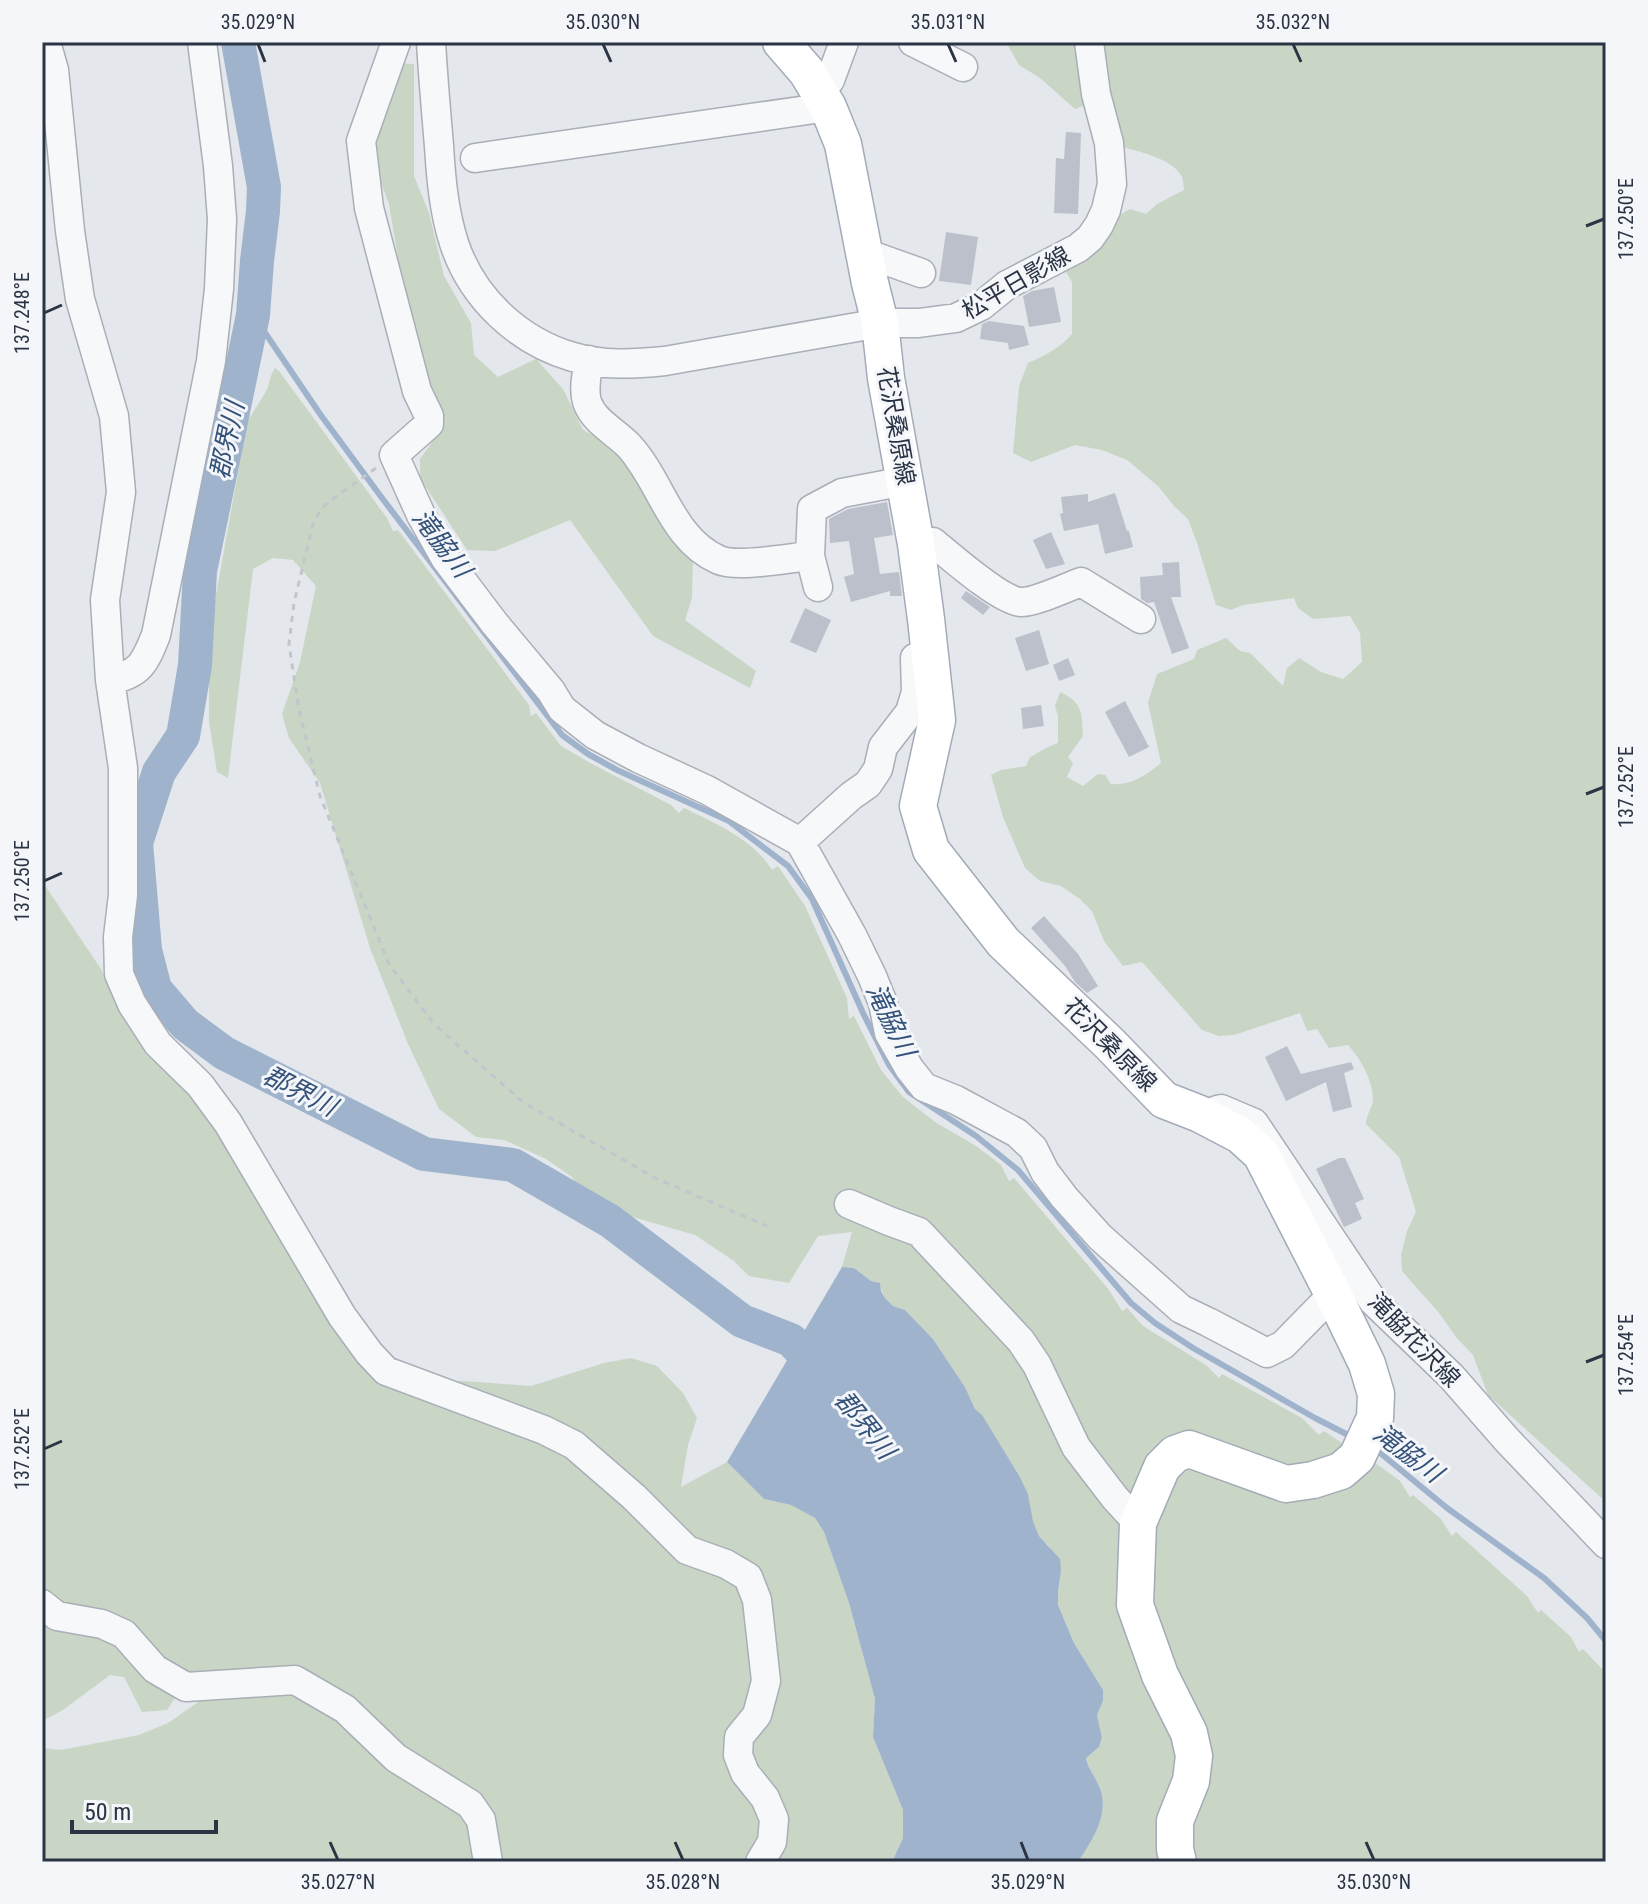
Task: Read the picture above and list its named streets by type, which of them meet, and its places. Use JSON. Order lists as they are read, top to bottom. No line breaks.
{"streets":{"main road":["花沢桑原線"],"street":["松平日影線","滝脇花沢線"]},"crossings":[["松平日影線","花沢桑原線"],["花沢桑原線","滝脇花沢線"]],"water":["郡界川","滝脇川"],"scale_bar":"50 m","coordinates":["35.029°N","35.030°N","35.031°N","35.032°N","137.250°E","137.248°E","137.252°E","137.254°E","35.027°N","35.028°N"]}
